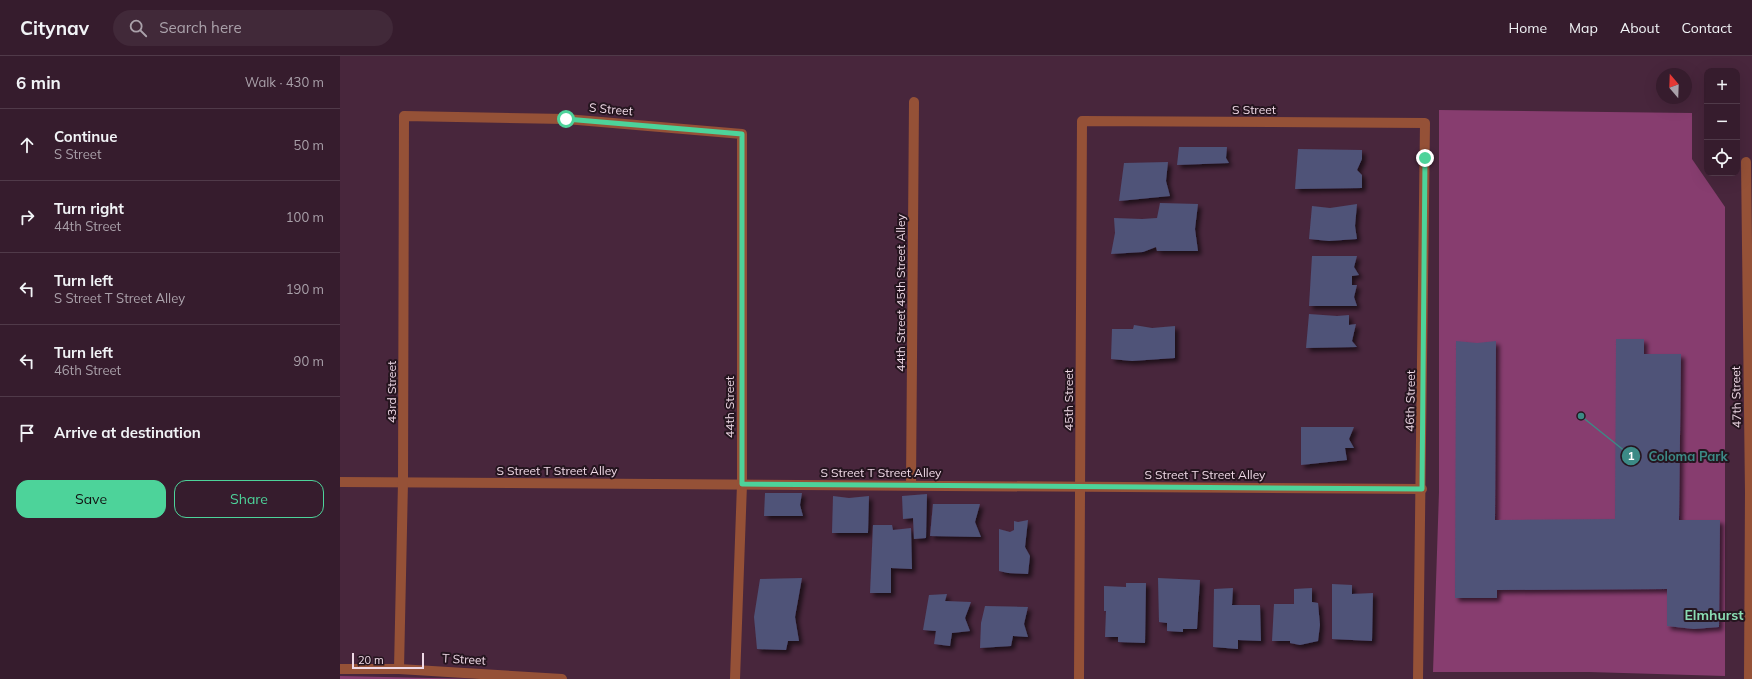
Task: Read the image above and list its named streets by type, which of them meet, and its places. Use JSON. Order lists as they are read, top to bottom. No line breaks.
{"streets":{"street":["S Street","44th Street 45th Street Alley","43rd Street","47th Street","45th Street","46th Street","44th Street","S Street T Street Alley","T Street"]},"crossings":[["S Street","43rd Street"],["S Street","45th Street"],["S Street","46th Street"],["S Street","44th Street"],["44th Street 45th Street Alley","S Street T Street Alley"],["43rd Street","S Street T Street Alley"],["43rd Street","T Street"],["45th Street","S Street T Street Alley"],["46th Street","S Street T Street Alley"],["44th Street","S Street T Street Alley"]],"districts":["Elmhurst"],"places":["Coloma Park"],"scale_bar":"20 m","north":"top","page":{"header":"Citynav","search":"Search here","nav":["Home","Map","About","Contact"],"heading":["6 min","Walk · 430 m"],"map_buttons":["+","−"],"list":[["Continue","S Street","50 m"],["Turn right","44th Street","100 m"],["Turn left","S Street T Street Alley","190 m"],["Turn left","46th Street","90 m"],"Arrive at destination"],"buttons":["Save","Share"],"scale":"20 m"}}
